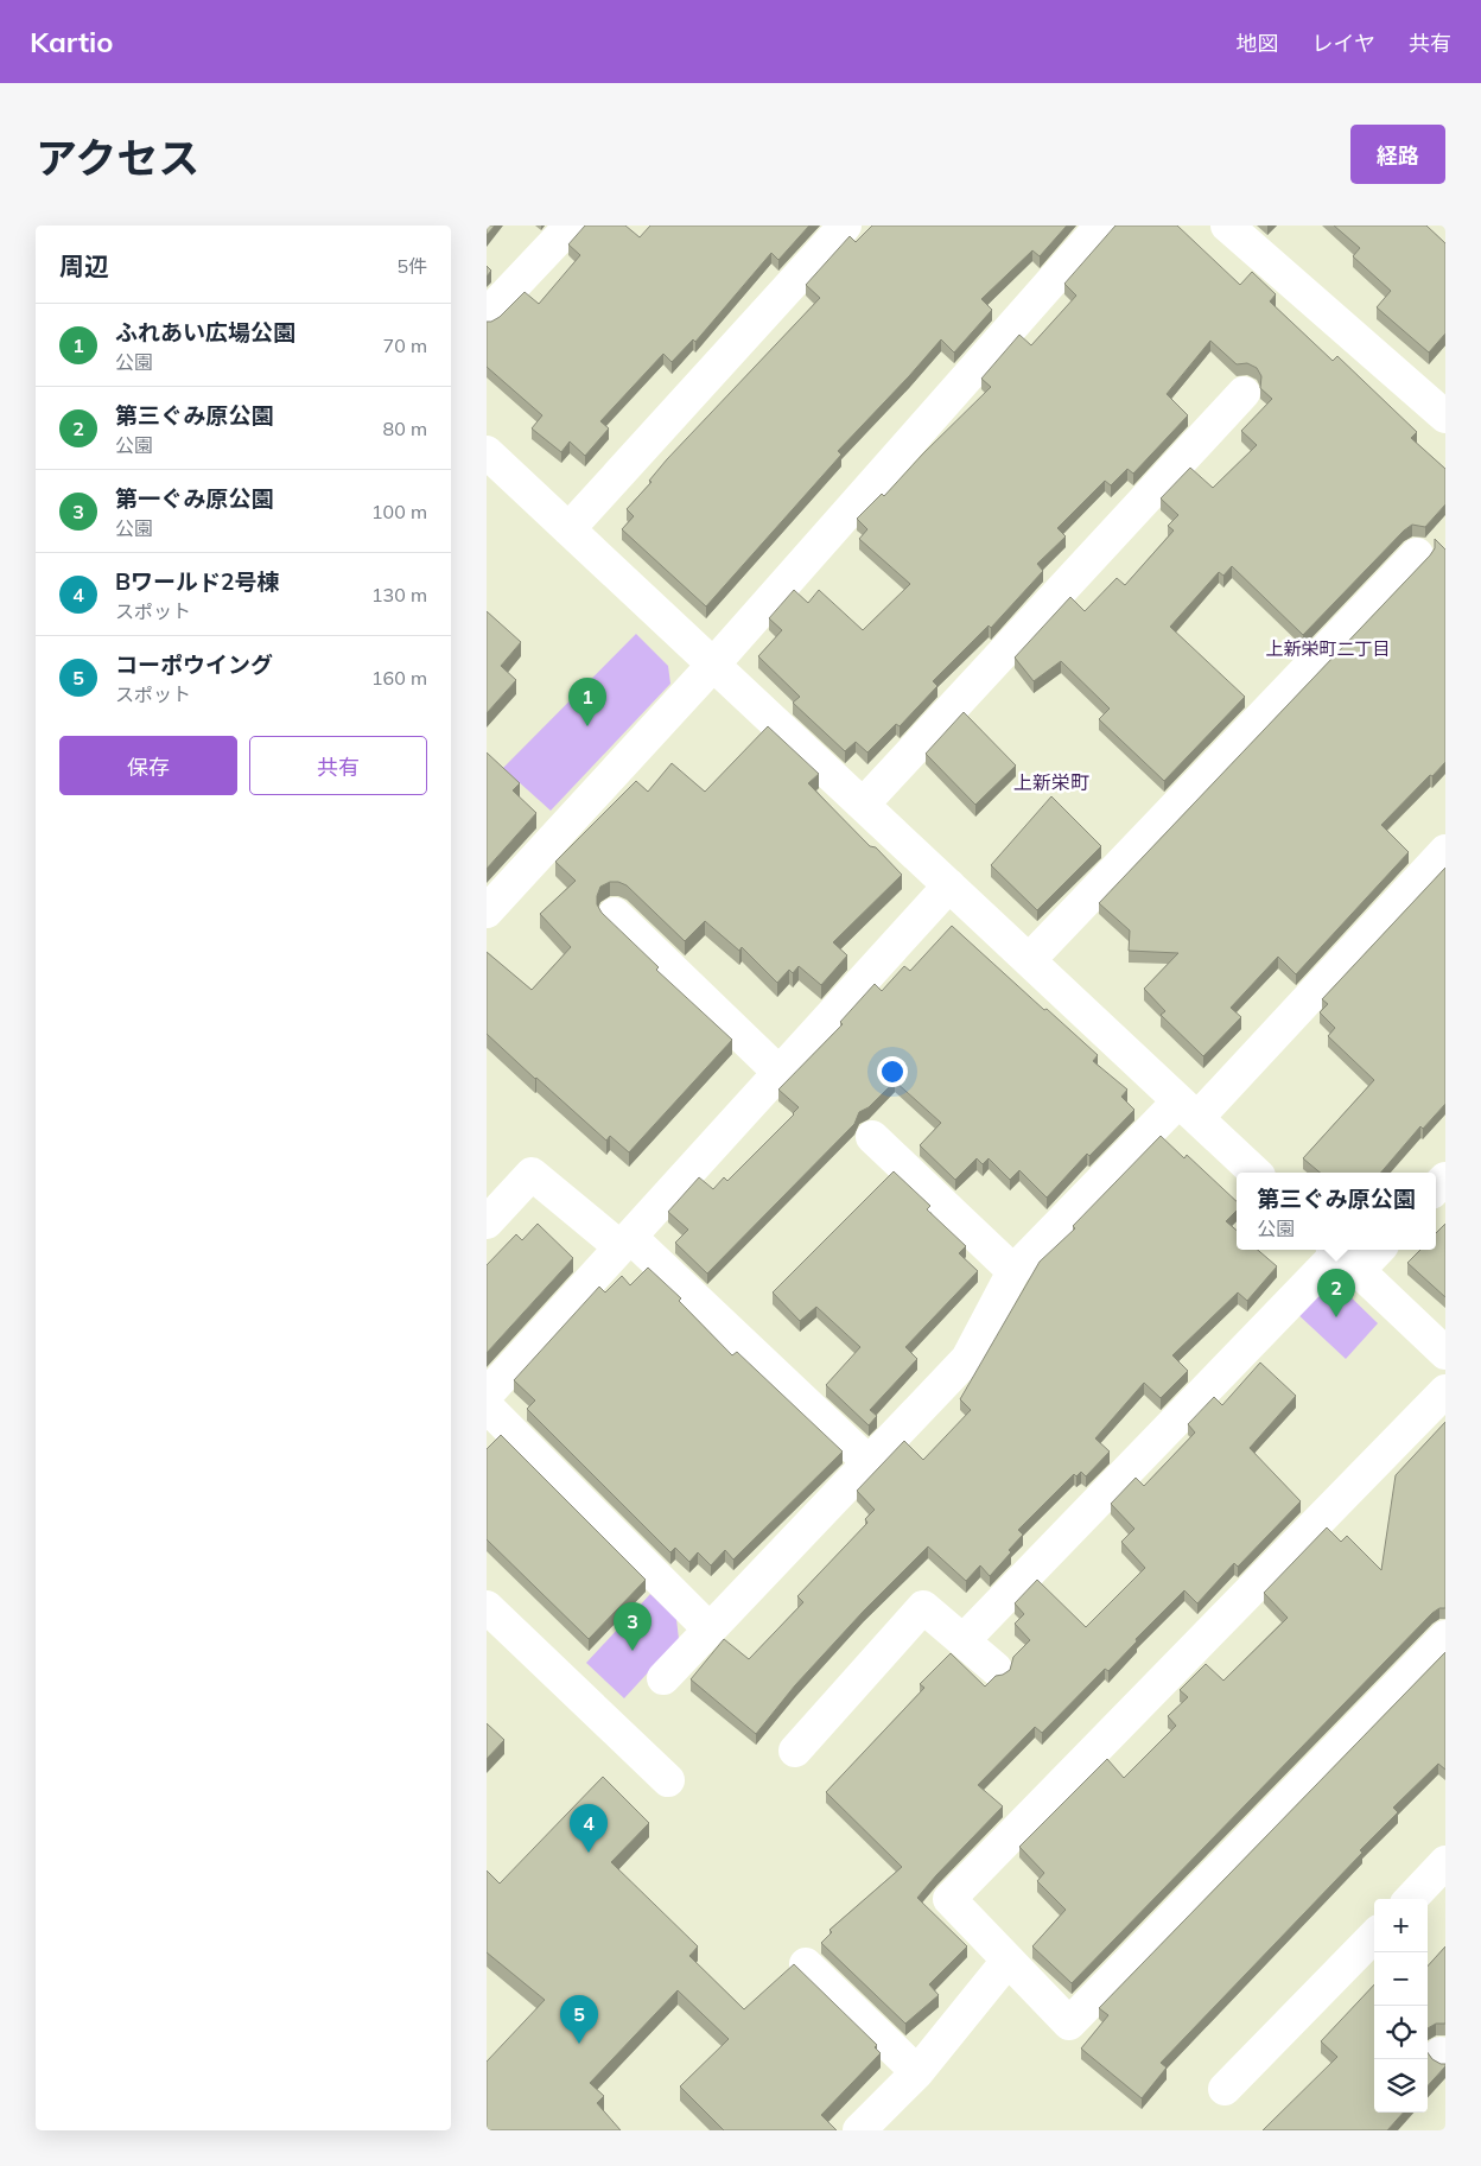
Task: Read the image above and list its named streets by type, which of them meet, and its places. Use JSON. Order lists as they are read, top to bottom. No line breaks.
{"districts":["上新栄町二丁目","上新栄町"],"page":{"header":"Kartio","nav":["地図","レイヤ","共有"],"title":"アクセス","buttons":["経路",["保存","共有"]],"heading":["周辺","5件"],"list":[{"mark":"1","name":"ふれあい広場公園","note":"公園","value":"70 m"},{"mark":"2","name":"第三ぐみ原公園","note":"公園","value":"80 m"},{"mark":"3","name":"第一ぐみ原公園","note":"公園","value":"100 m"},{"mark":"4","name":"Bワールド2号棟","note":"スポット","value":"130 m"},{"mark":"5","name":"コーポウイング","note":"スポット","value":"160 m"}],"pins":["1","2","3","4","5"],"popup":["第三ぐみ原公園","公園"],"map_buttons":["+","−"]}}
